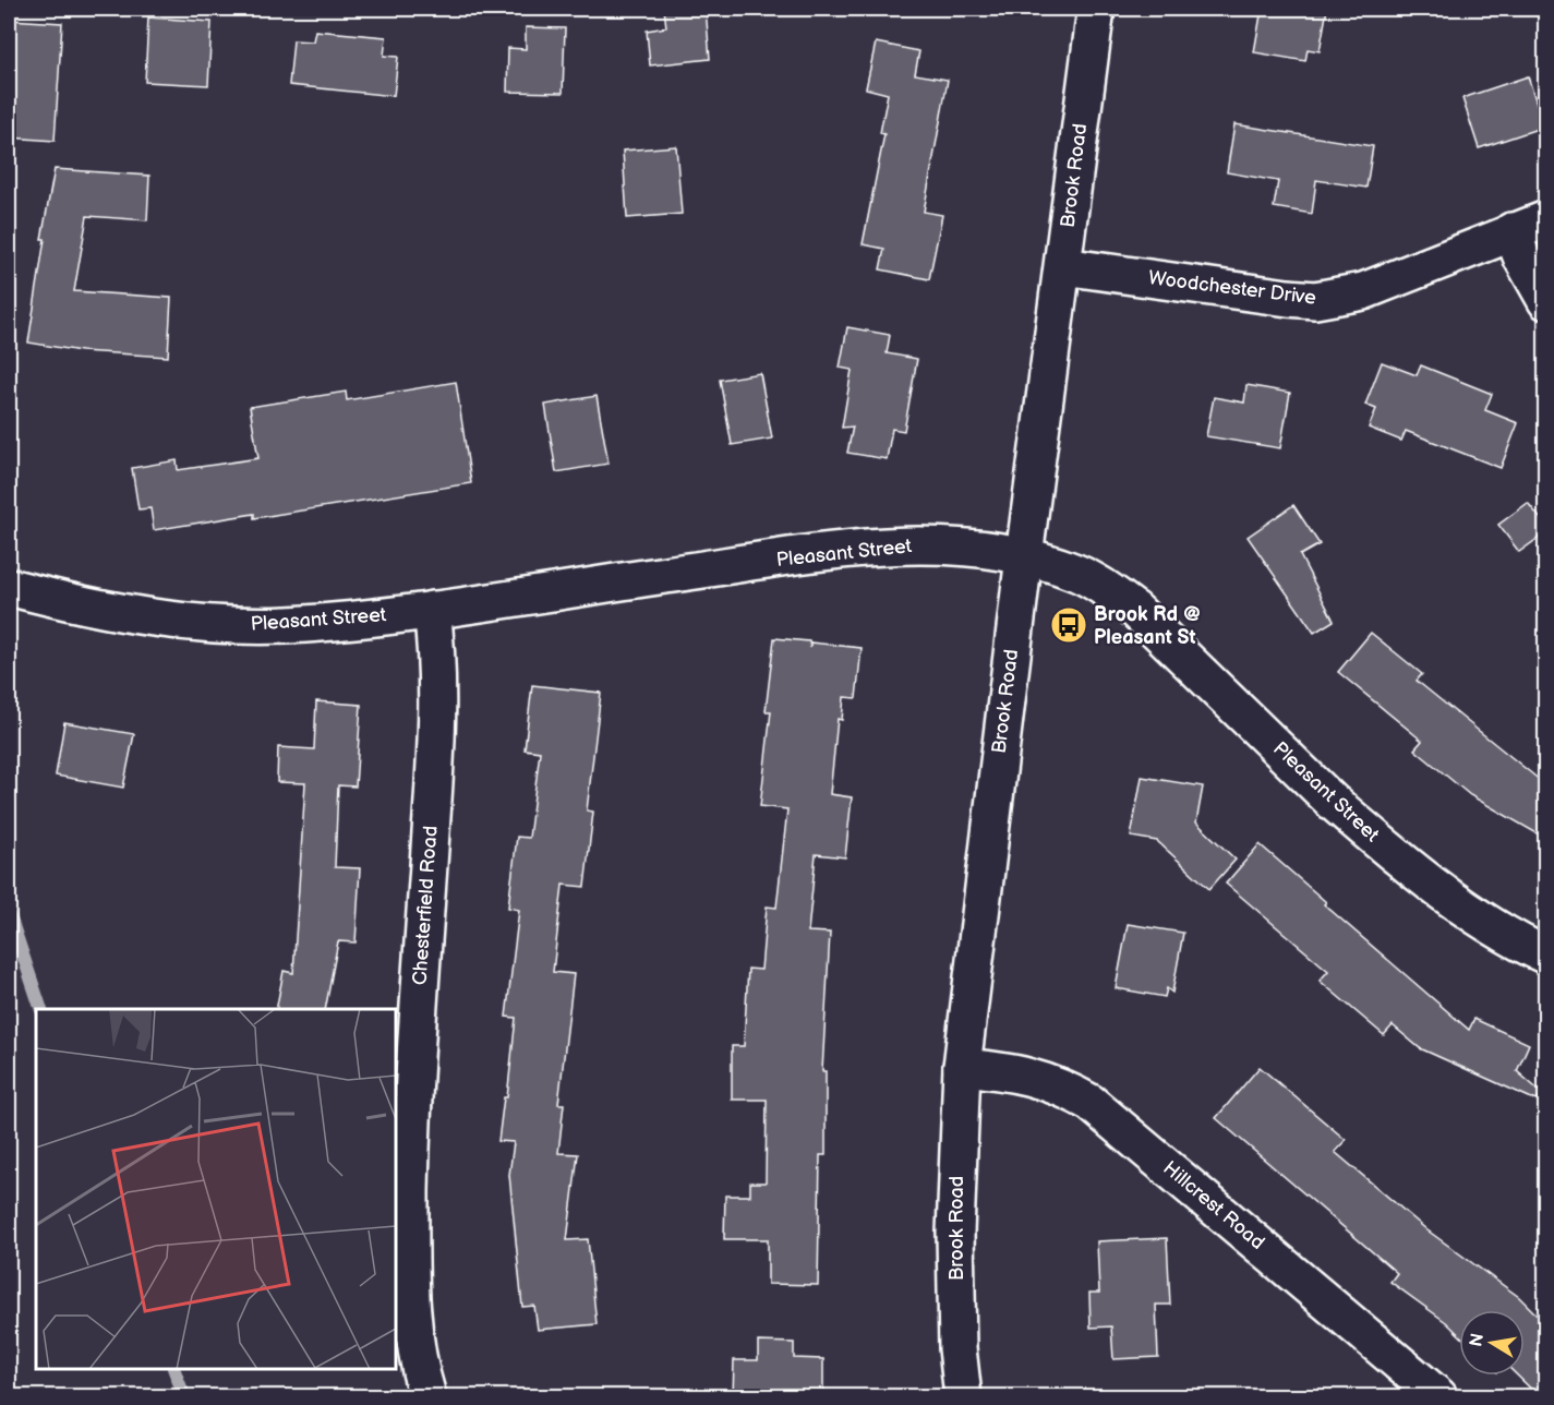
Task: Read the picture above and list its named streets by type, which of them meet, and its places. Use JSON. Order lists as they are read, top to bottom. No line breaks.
{"streets":{"street":["Brook Road","Woodchester Drive","Pleasant Street","Chesterfield Road","Hillcrest Road"]},"crossings":[["Brook Road","Woodchester Drive"],["Brook Road","Pleasant Street"],["Brook Road","Hillcrest Road"],["Pleasant Street","Chesterfield Road"]],"places":{"bus stop":["Brook Rd @ Pleasant St"]},"north":"left"}
